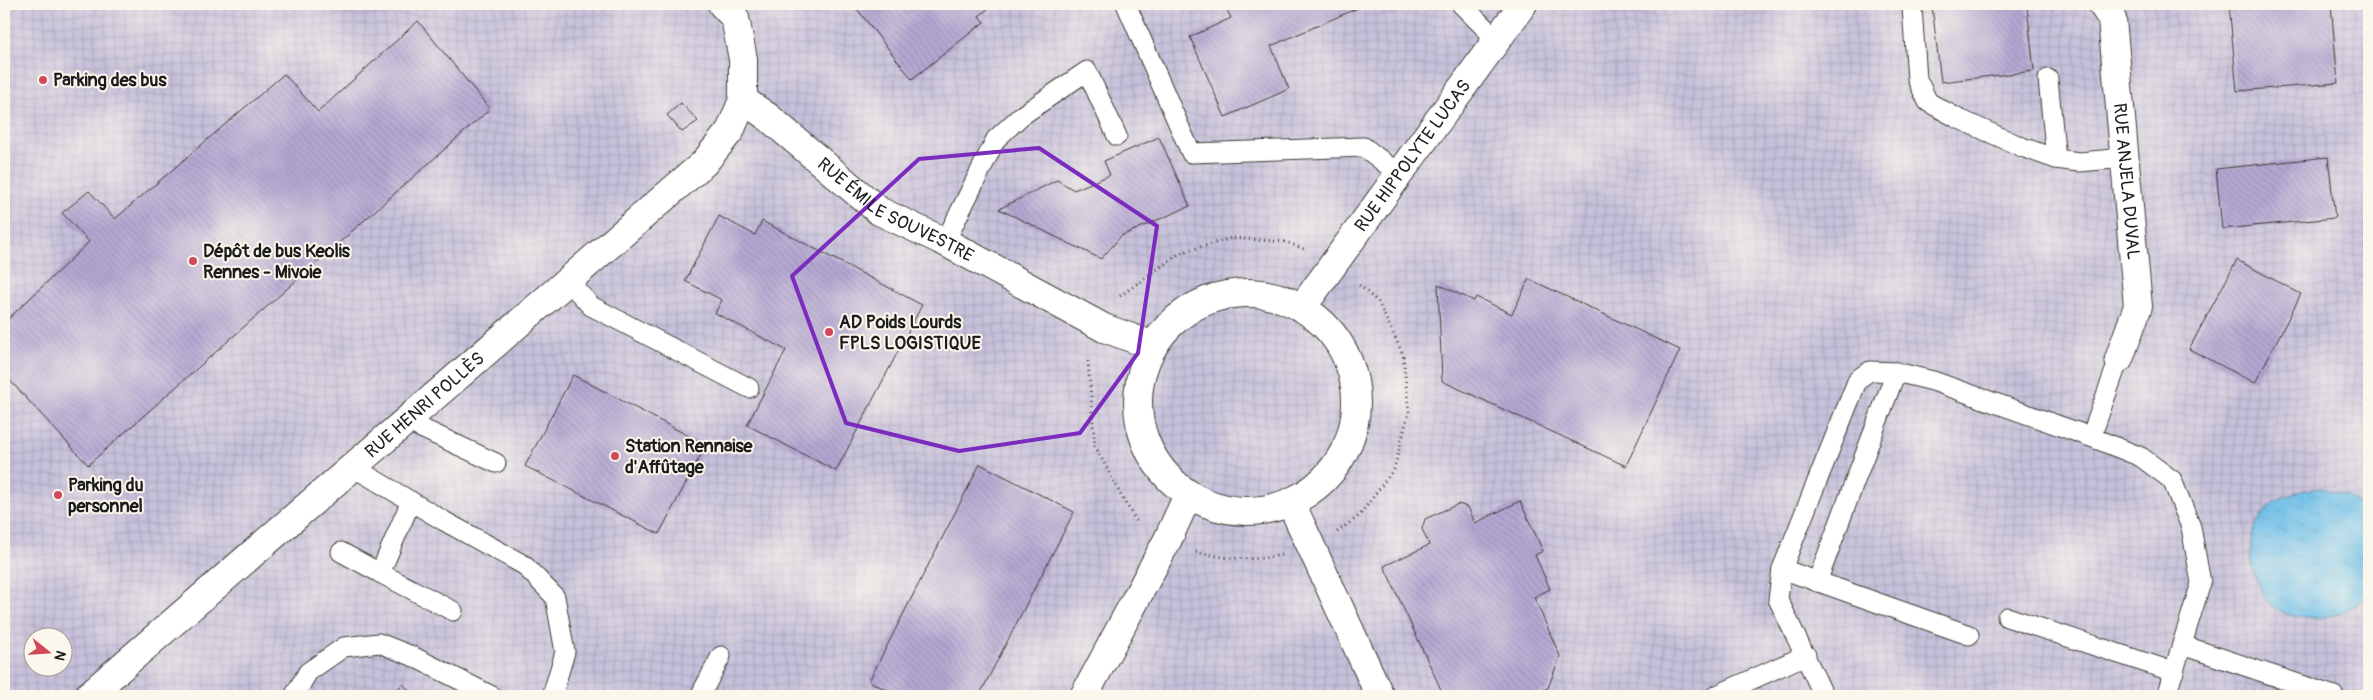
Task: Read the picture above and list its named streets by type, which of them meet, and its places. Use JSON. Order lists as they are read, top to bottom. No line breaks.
{"streets":{"street":["RUE HIPPOLYTE LUCAS","RUE ANJELA DUVAL","RUE ÉMILE SOUVESTRE","RUE HENRI POLLÈS"]},"crossings":[["RUE ÉMILE SOUVESTRE","RUE HENRI POLLÈS"]],"places":["Parking des bus","Dépôt de bus Keolis Rennes - Mivoie","AD Poids Lourds FPLS LOGISTIQUE","Station Rennaise d'Affûtage","Parking du personnel"],"north":"right"}
